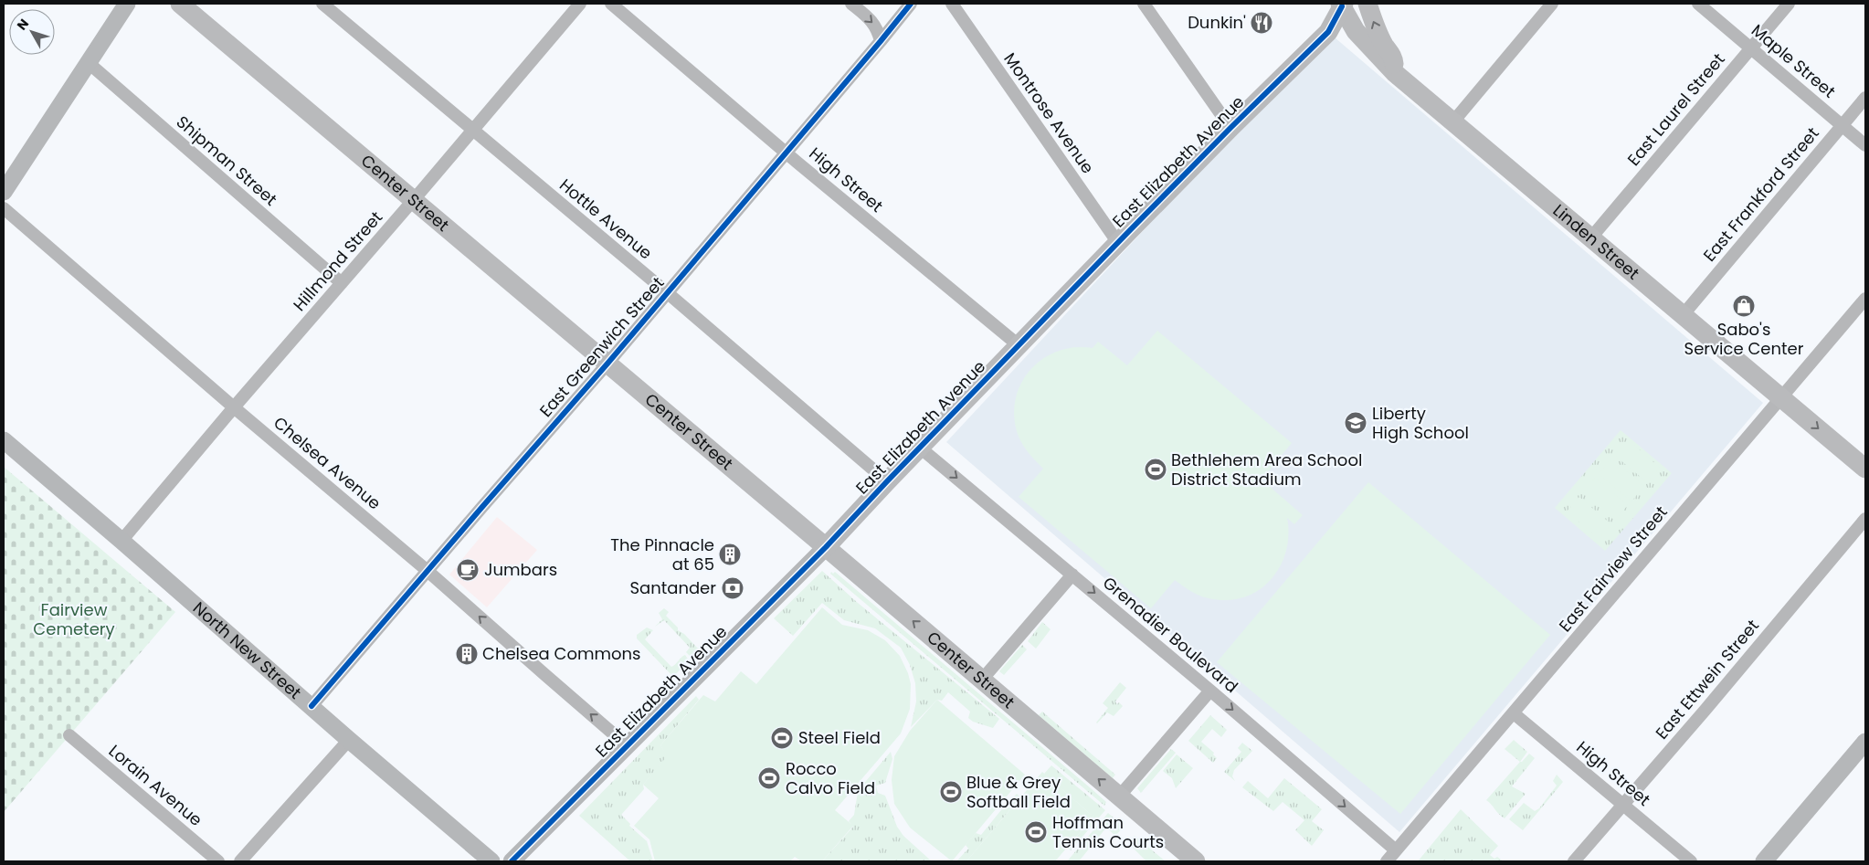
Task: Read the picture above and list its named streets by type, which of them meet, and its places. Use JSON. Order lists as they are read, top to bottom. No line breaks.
{"streets":{"main road":["East Elizabeth Avenue","Center Street","Linden Street"],"street":["Maple Street","East Laurel Street","Montrose Avenue","Shipman Street","High Street","East Frankford Street","Hottle Avenue","Hillmond Street","East Greenwich Street","Chelsea Avenue","East Fairview Street","Grenadier Boulevard","North New Street","East Ettwein Street","Lorain Avenue"]},"crossings":[["Maple Street","East Laurel Street"],["Maple Street","East Frankford Street"],["East Laurel Street","Linden Street"],["Montrose Avenue","East Elizabeth Avenue"],["Shipman Street","Hillmond Street"],["East Elizabeth Avenue","High Street"],["East Elizabeth Avenue","Center Street"],["East Elizabeth Avenue","Hottle Avenue"],["East Elizabeth Avenue","Linden Street"],["East Elizabeth Avenue","Chelsea Avenue"],["East Elizabeth Avenue","Grenadier Boulevard"],["High Street","East Greenwich Street"],["High Street","East Fairview Street"],["High Street","East Ettwein Street"],["Center Street","Hillmond Street"],["Center Street","East Greenwich Street"],["East Frankford Street","Linden Street"],["Hottle Avenue","Hillmond Street"],["Hottle Avenue","East Greenwich Street"],["Linden Street","East Fairview Street"],["Hillmond Street","Chelsea Avenue"],["Hillmond Street","North New Street"],["East Greenwich Street","Chelsea Avenue"],["East Greenwich Street","North New Street"],["East Fairview Street","Grenadier Boulevard"]],"one_way":["Grenadier Boulevard"],"parks":["Fairview Cemetery"],"places":{"restaurant":["Dunkin'"],"shop":["Sabo's Service Center"],"school or university":["Liberty High School"],"sports":["Bethlehem Area School District Stadium","Steel Field","Rocco Calvo Field","Blue & Grey Softball Field","Hoffman Tennis Courts"],"building":["The Pinnacle at 65","Chelsea Commons"],"cafe":["Jumbars"],"bank":["Santander"]},"north":"top left"}
